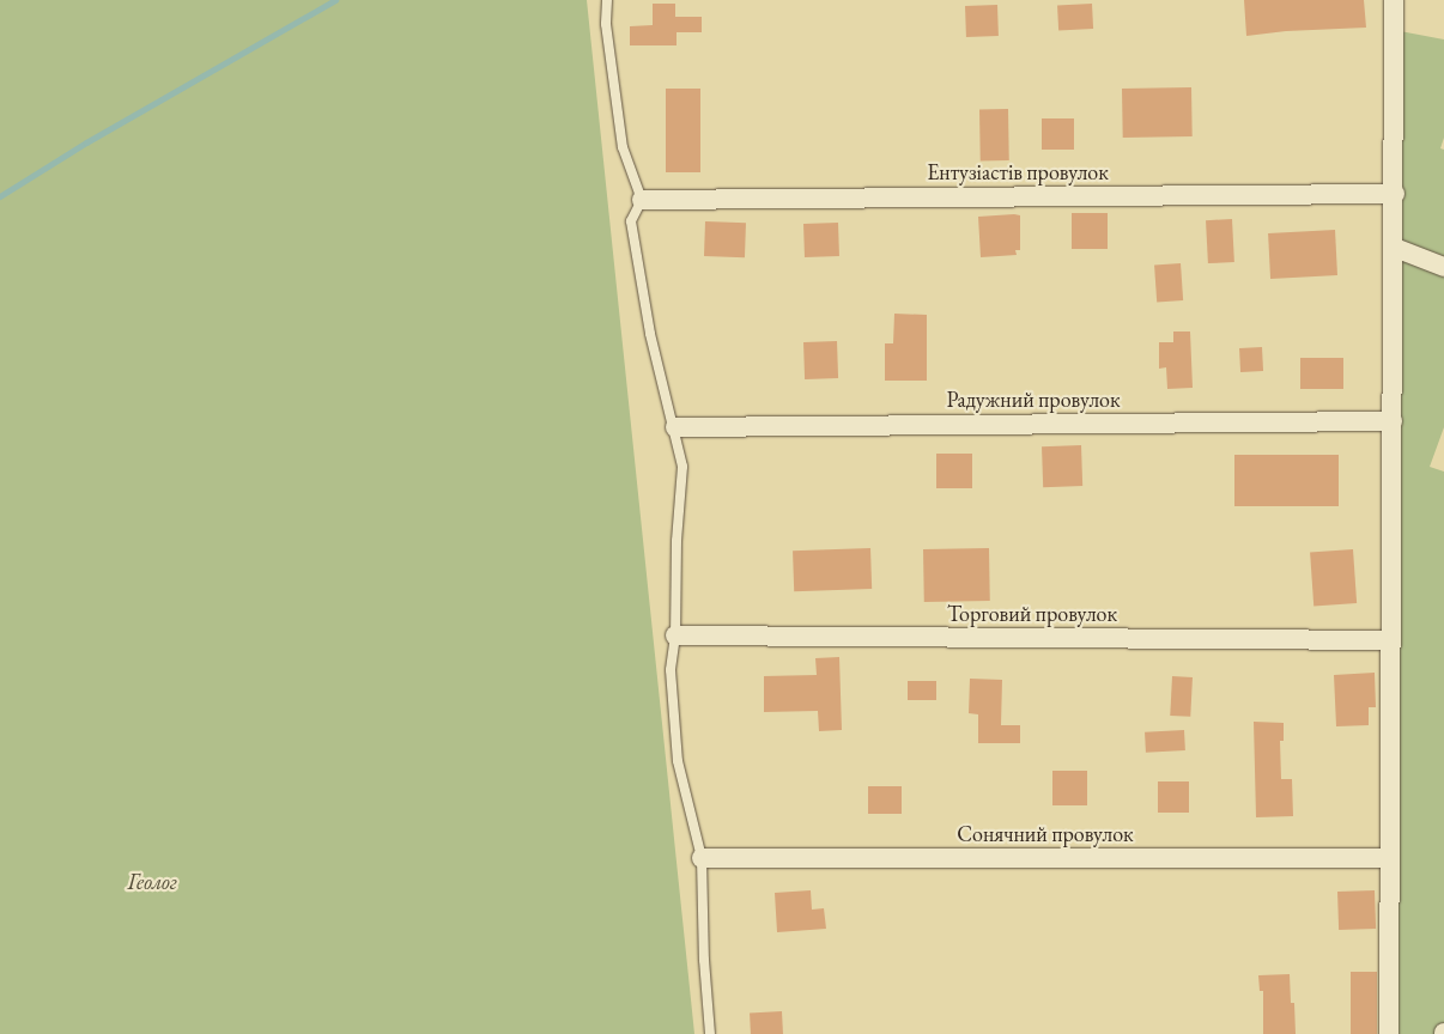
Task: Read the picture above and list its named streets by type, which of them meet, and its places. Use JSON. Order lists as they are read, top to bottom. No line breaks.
{"streets":{"street":["Ентузіастів провулок","Радужний провулок","Торговий провулок","Сонячний провулок"]},"parks":["Геолог"]}
